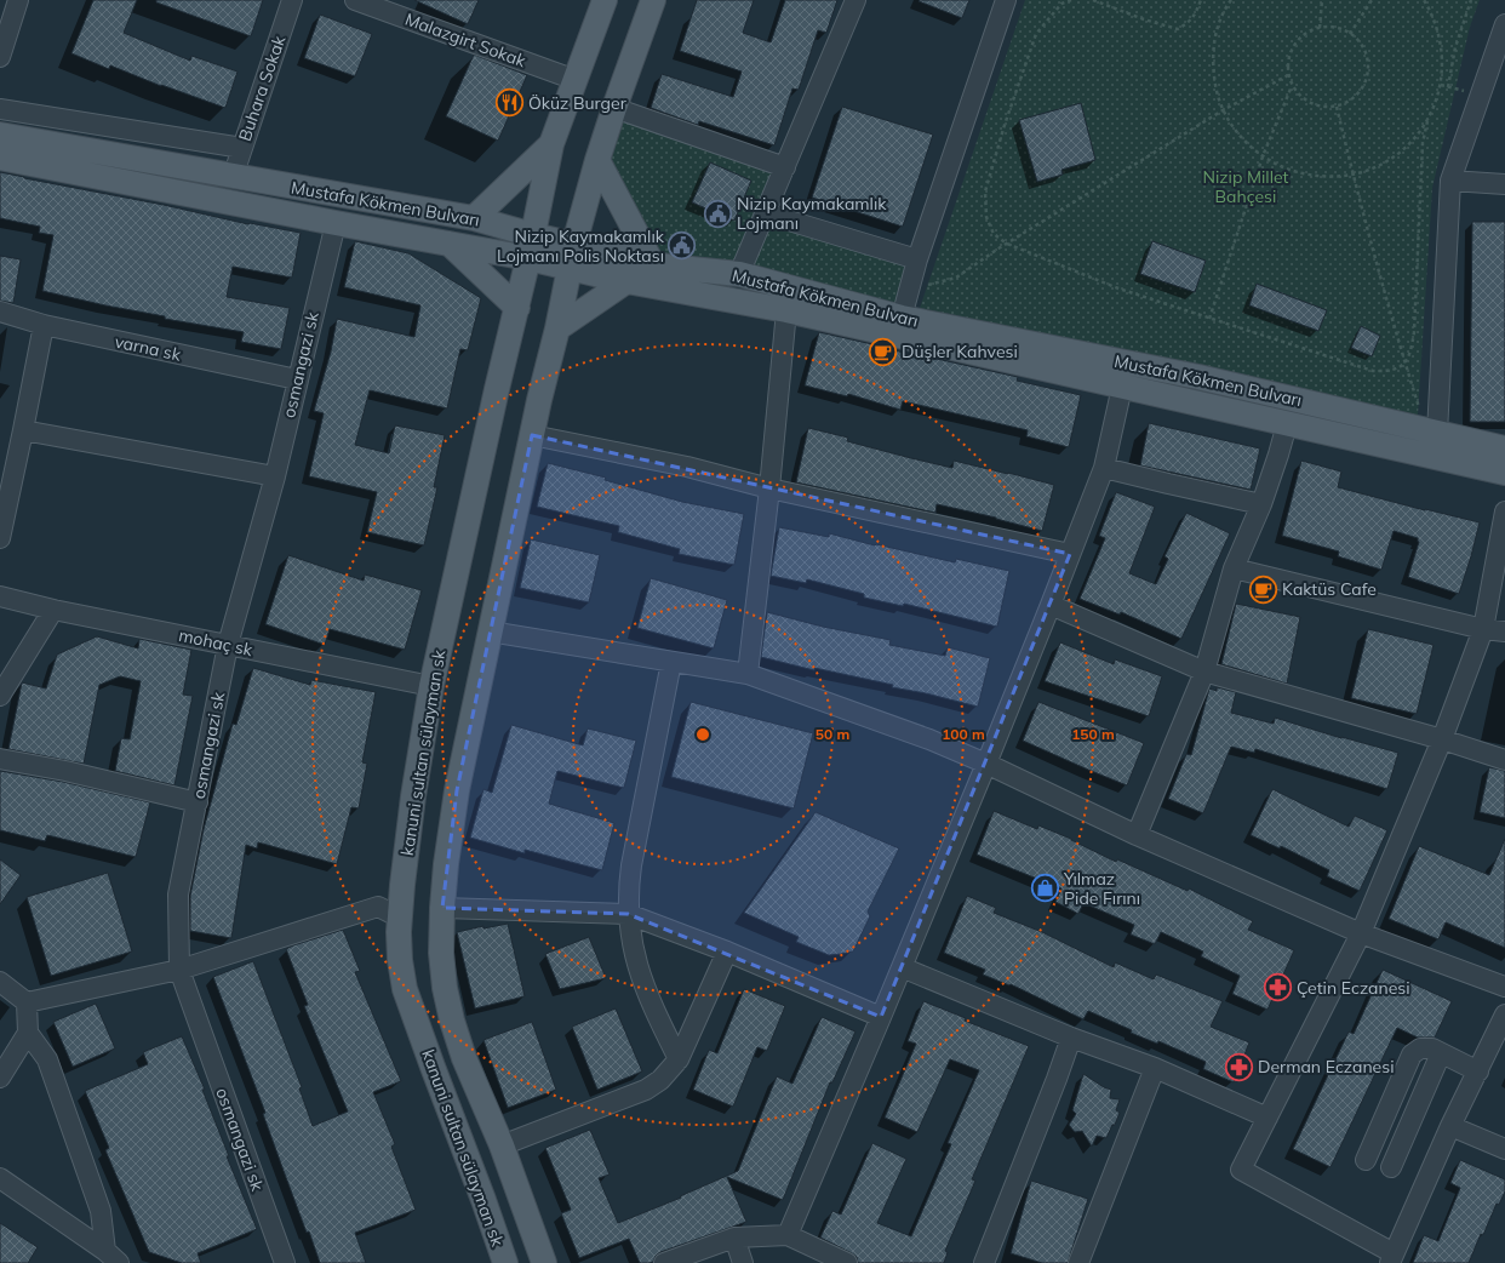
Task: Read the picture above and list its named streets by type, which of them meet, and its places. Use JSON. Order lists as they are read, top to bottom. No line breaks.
{"streets":{"main road":["Mustafa Kökmen Bulvarı","kanuni sultan sülayman sk"],"street":["Malazgirt Sokak","Buhara Sokak","varna sk","osmangazi sk","mohaç sk"]},"crossings":[["Malazgirt Sokak","kanuni sultan sülayman sk"],["Buhara Sokak","Mustafa Kökmen Bulvarı"],["Mustafa Kökmen Bulvarı","kanuni sultan sülayman sk"],["varna sk","osmangazi sk"],["osmangazi sk","mohaç sk"],["mohaç sk","kanuni sultan sülayman sk"]],"parks":["Nizip Millet Bahçesi"],"places":{"restaurant":["Öküz Burger"],"public building":["Nizip Kaymakamlık Lojmanı","Nizip Kaymakamlık Lojmanı Polis Noktası"],"cafe":["Düşler Kahvesi","Kaktüs Cafe"],"shop":["Yılmaz Pide Fırını"],"pharmacy":["Çetin Eczanesi","Derman Eczanesi"]},"rings":["50 m","100 m","150 m"]}
